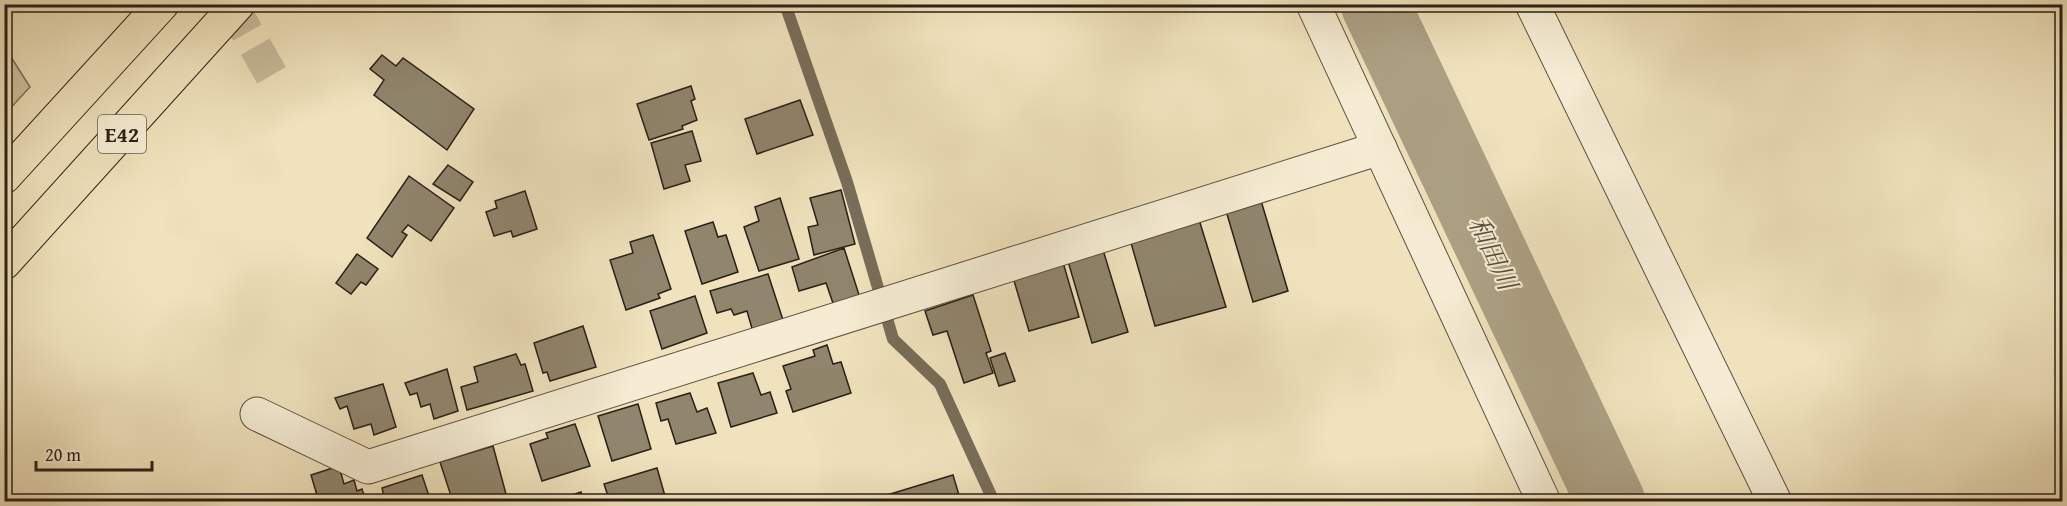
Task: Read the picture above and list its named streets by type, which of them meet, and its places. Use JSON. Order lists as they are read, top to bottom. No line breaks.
{"streets":{"highway":["E42"]},"water":["和田川"],"scale_bar":"20 m"}
